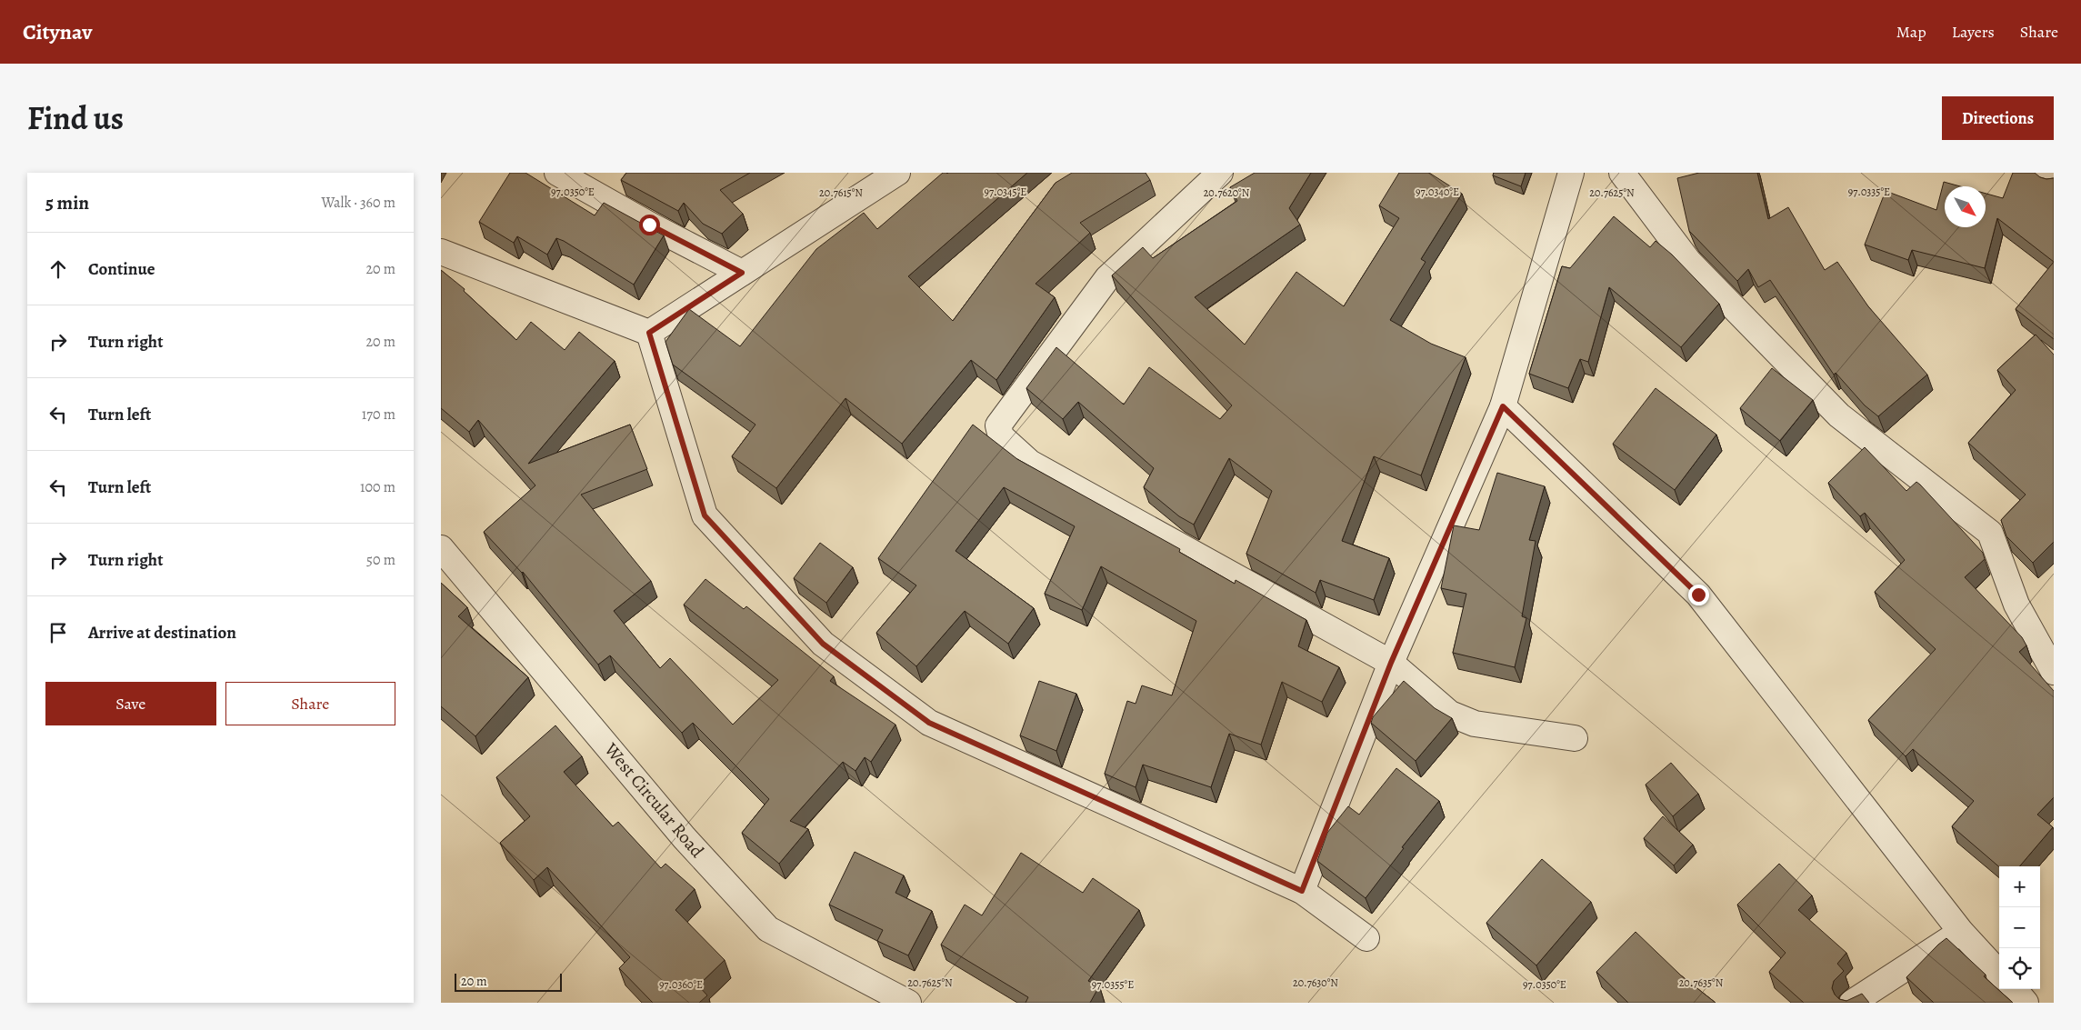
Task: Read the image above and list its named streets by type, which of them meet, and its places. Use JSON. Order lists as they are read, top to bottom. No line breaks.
{"streets":{"street":["West Circular Road"]},"scale_bar":"20 m","north":"bottom right","page":{"header":"Citynav","nav":["Map","Layers","Share"],"title":"Find us","buttons":["Directions",["Save","Share"]],"heading":["5 min","Walk · 360 m"],"list":[["Continue","20 m"],["Turn right","20 m"],["Turn left","170 m"],["Turn left","100 m"],["Turn right","50 m"],"Arrive at destination"],"map_buttons":["+","−"],"scale":"20 m"},"coordinates":["97.0335°E","97.0350°E","97.0345°E","97.0340°E","20.7615°N","20.7620°N","20.7625°N","20.7630°N","20.7635°N","97.0360°E","97.0355°E"]}
